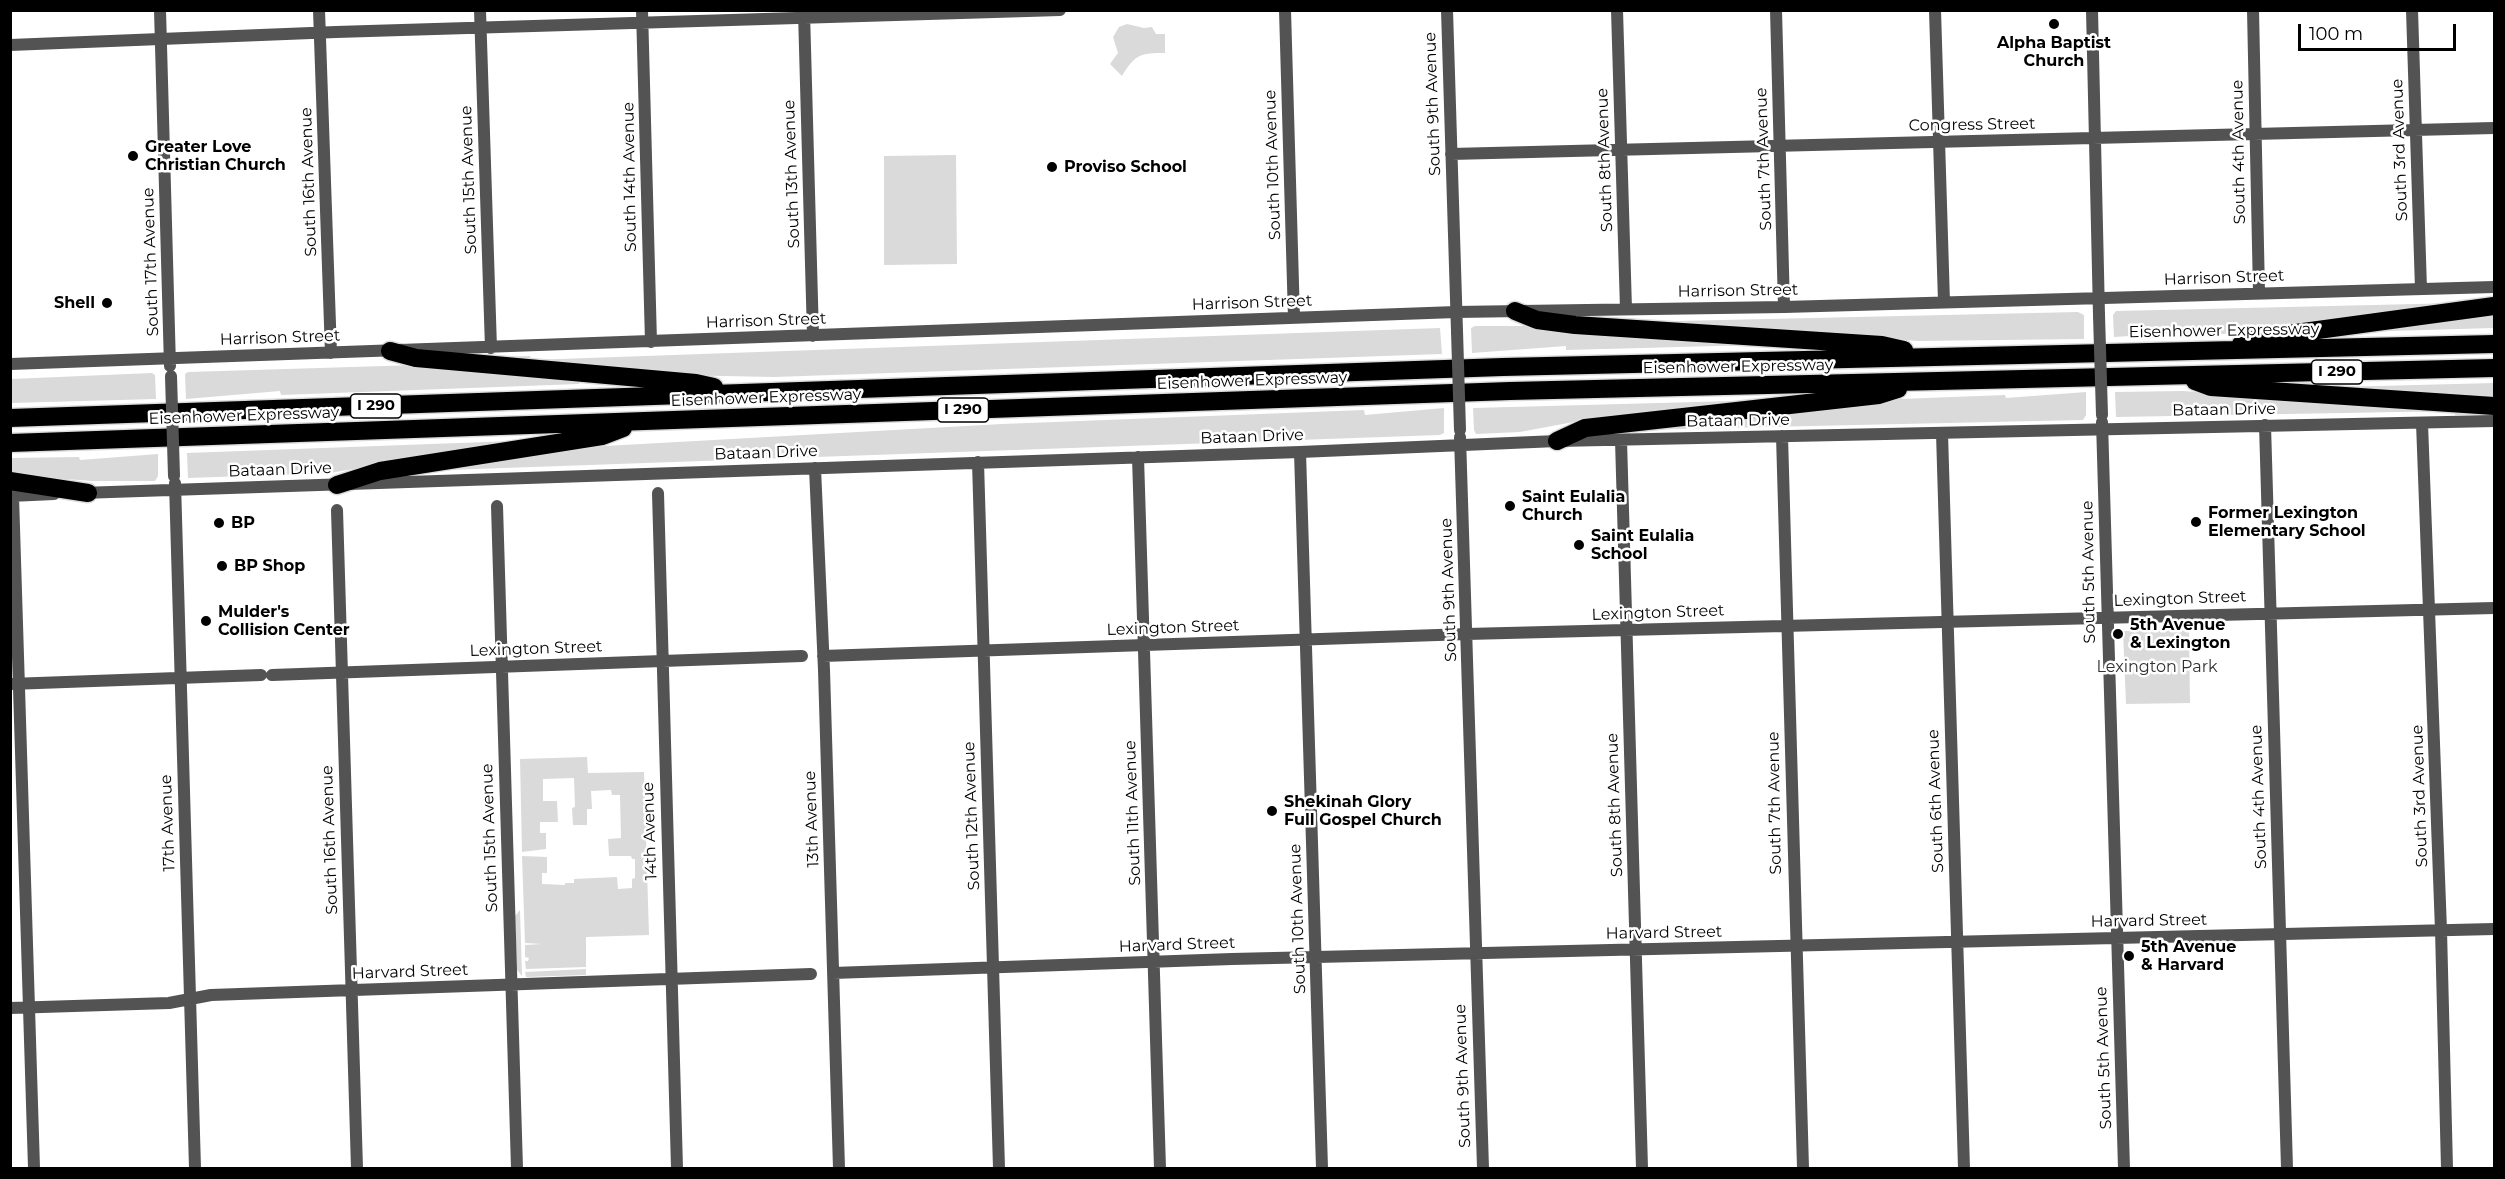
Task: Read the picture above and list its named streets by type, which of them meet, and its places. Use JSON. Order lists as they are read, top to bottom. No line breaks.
{"streets":{"highway":["Eisenhower Expressway","I 290"],"street":["South 9th Avenue","Congress Street","South 3rd Avenue","South 4th Avenue","South 7th Avenue","South 8th Avenue","South 10th Avenue","South 13th Avenue","South 14th Avenue","South 15th Avenue","South 16th Avenue","South 17th Avenue","Harrison Street","Bataan Drive","South 5th Avenue","Lexington Street","South 6th Avenue","South 11th Avenue","South 12th Avenue","13th Avenue","17th Avenue","14th Avenue","Harvard Street"]},"crossings":[["South 9th Avenue","Congress Street"],["South 9th Avenue","Harrison Street"],["South 9th Avenue","Bataan Drive"],["South 9th Avenue","Lexington Street"],["South 9th Avenue","Harvard Street"],["Congress Street","South 3rd Avenue"],["Congress Street","South 4th Avenue"],["Congress Street","South 7th Avenue"],["Congress Street","South 8th Avenue"],["Congress Street","South 5th Avenue"],["South 3rd Avenue","Harrison Street"],["South 3rd Avenue","Bataan Drive"],["South 3rd Avenue","Lexington Street"],["South 3rd Avenue","Harvard Street"],["South 4th Avenue","Harrison Street"],["South 4th Avenue","Bataan Drive"],["South 4th Avenue","Lexington Street"],["South 4th Avenue","Harvard Street"],["South 7th Avenue","Harrison Street"],["South 7th Avenue","Bataan Drive"],["South 7th Avenue","Lexington Street"],["South 7th Avenue","Harvard Street"],["South 8th Avenue","Harrison Street"],["South 8th Avenue","Bataan Drive"],["South 8th Avenue","Lexington Street"],["South 8th Avenue","Harvard Street"],["South 10th Avenue","Harrison Street"],["South 10th Avenue","Bataan Drive"],["South 10th Avenue","Lexington Street"],["South 10th Avenue","Harvard Street"],["South 13th Avenue","Harrison Street"],["South 14th Avenue","Harrison Street"],["South 15th Avenue","Harrison Street"],["South 15th Avenue","Lexington Street"],["South 15th Avenue","Harvard Street"],["South 16th Avenue","Harrison Street"],["South 16th Avenue","Lexington Street"],["South 16th Avenue","Harvard Street"],["South 17th Avenue","Harrison Street"],["South 17th Avenue","17th Avenue"],["Harrison Street","South 5th Avenue"],["Bataan Drive","South 5th Avenue"],["Bataan Drive","South 6th Avenue"],["Bataan Drive","South 11th Avenue"],["Bataan Drive","South 12th Avenue"],["Bataan Drive","13th Avenue"],["Bataan Drive","17th Avenue"],["South 5th Avenue","Lexington Street"],["South 5th Avenue","Harvard Street"],["Lexington Street","South 6th Avenue"],["Lexington Street","South 11th Avenue"],["Lexington Street","South 12th Avenue"],["Lexington Street","13th Avenue"],["Lexington Street","17th Avenue"],["Lexington Street","14th Avenue"],["South 6th Avenue","Harvard Street"],["South 11th Avenue","Harvard Street"],["South 12th Avenue","Harvard Street"],["13th Avenue","Harvard Street"],["17th Avenue","Harvard Street"],["14th Avenue","Harvard Street"]],"parks":["Lexington Park"],"places":["Alpha Baptist Church","Greater Love Christian Church","Proviso School","Shell","Saint Eulalia Church","Former Lexington Elementary School","BP","Saint Eulalia School","BP Shop","Mulder's Collision Center","5th Avenue & Lexington","Shekinah Glory Full Gospel Church","5th Avenue & Harvard"],"scale_bar":"100 m"}
